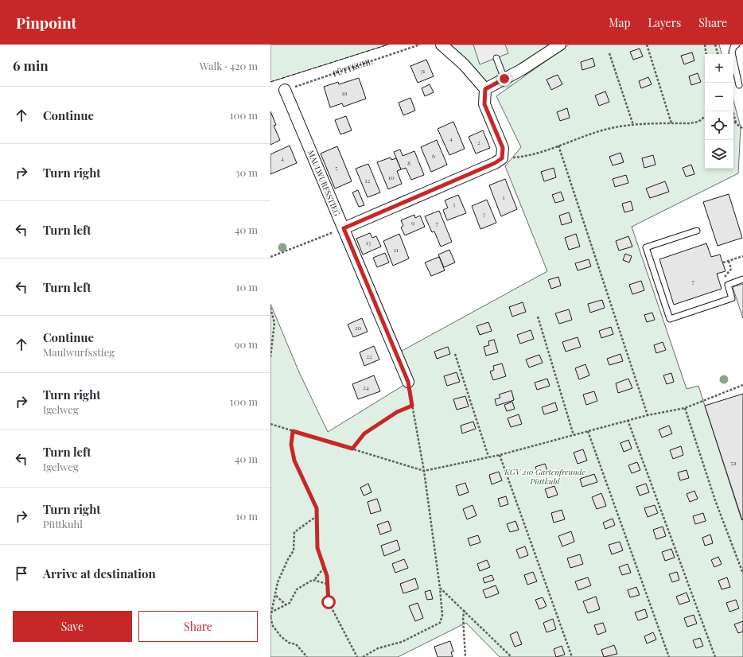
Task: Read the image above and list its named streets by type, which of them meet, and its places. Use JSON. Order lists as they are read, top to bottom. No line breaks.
{"streets":{"street":["MAULWURFSSTIEG"],"path":["PÜTTKUHL"]},"crossings":[["PÜTTKUHL","MAULWURFSSTIEG"]],"parks":["KGV 210 Gartenfreunde Püttkuhl"],"house_numbers":["31","1a","4","2","6","4","8","5","10","12","1","5","3","9","7","13","11","7","20","22","24","5a"],"page":{"header":"Pinpoint","nav":["Map","Layers","Share"],"heading":["6 min","Walk · 420 m"],"map_buttons":["+","−"],"list":[["Continue","100 m"],["Turn right","30 m"],["Turn left","40 m"],["Turn left","10 m"],["Continue","Maulwurfsstieg","90 m"],["Turn right","Igelweg","100 m"],["Turn left","Igelweg","40 m"],["Turn right","Püttkuhl","10 m"],"Arrive at destination"],"buttons":["Save","Share"]}}
